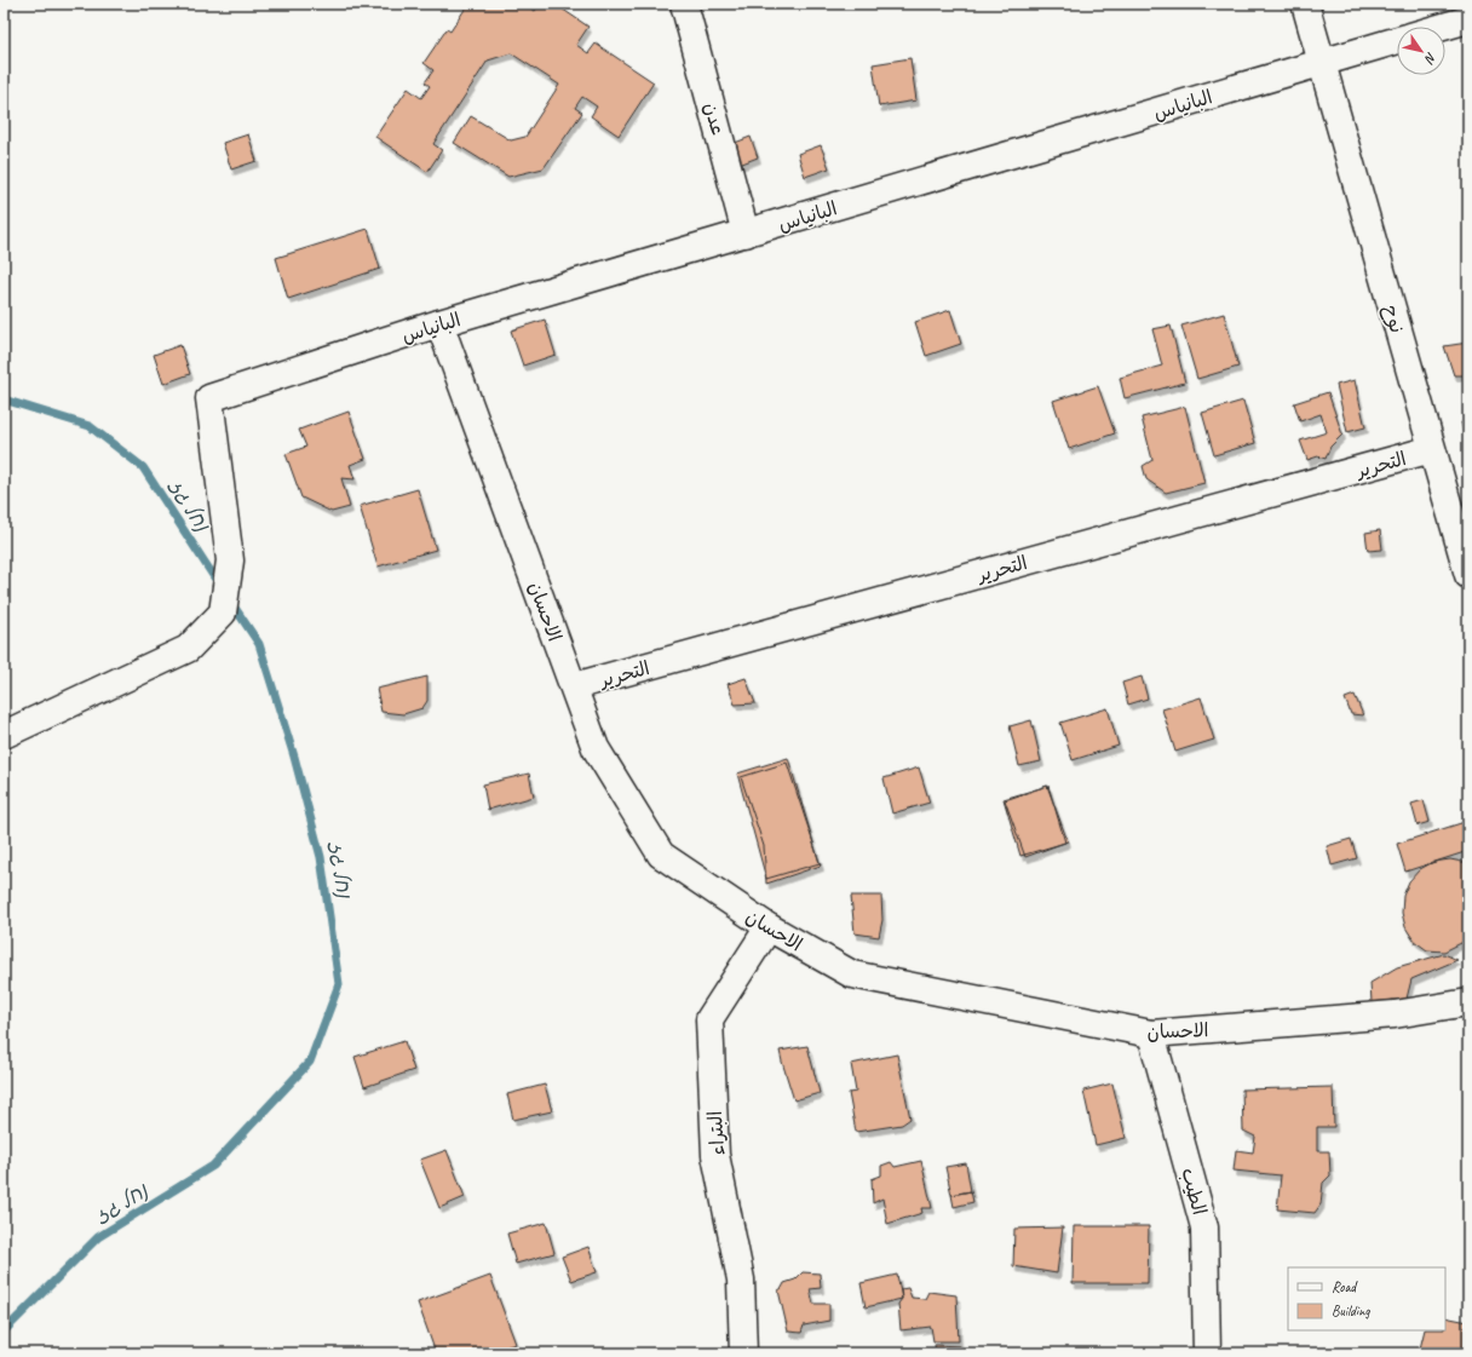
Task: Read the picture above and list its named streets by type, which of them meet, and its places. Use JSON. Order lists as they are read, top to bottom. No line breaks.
{"streets":{"street":["البانياس","عدن","نوح","التحرير","الاحسان","البتراء","الطيب"]},"crossings":[["البانياس","عدن"],["البانياس","نوح"],["البانياس","الاحسان"],["نوح","التحرير"],["التحرير","الاحسان"],["الاحسان","البتراء"],["الاحسان","الطيب"]],"water":["נחל גז"],"legend":["Road","Building"],"north":"bottom right"}
